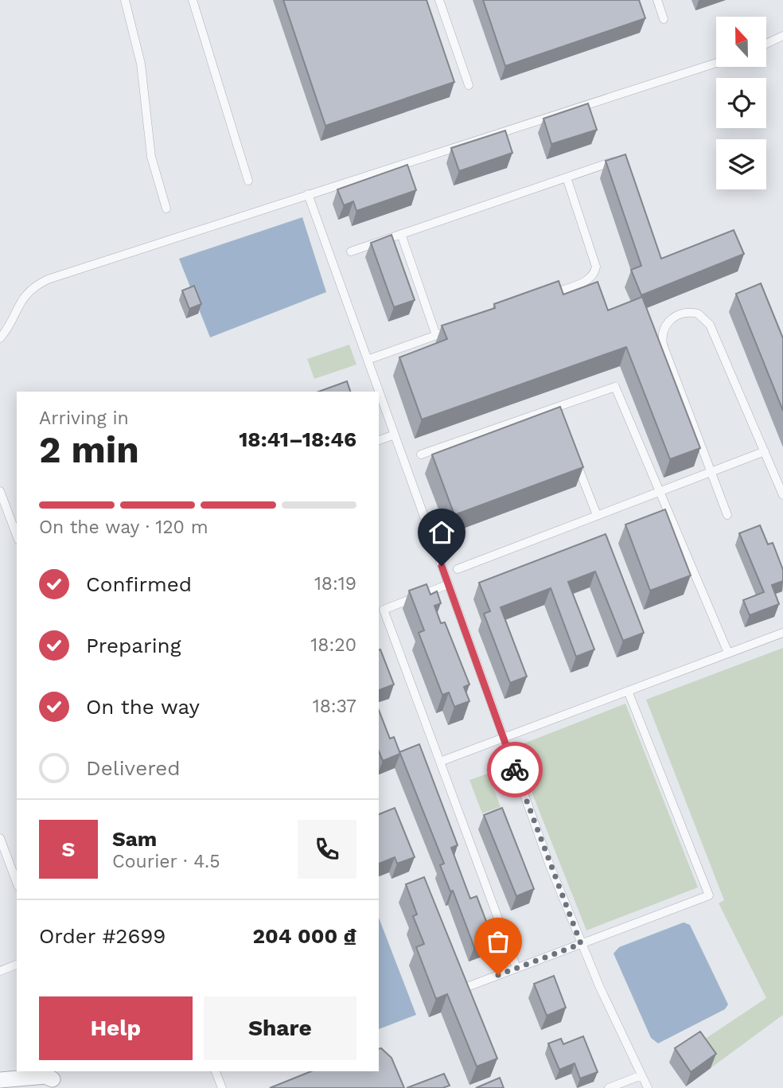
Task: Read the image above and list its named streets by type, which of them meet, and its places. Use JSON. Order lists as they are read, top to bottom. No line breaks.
{"north":"top","page":{"heading":["2 min","Arriving in","18:41–18:46"],"panel":["Sam","Courier · 4.5","Order #2699","204 000 ₫"],"bar":"On the way · 120 m","list":[["Confirmed","18:19"],["Preparing","18:20"],["On the way","18:37"],"Delivered"],"round":"S","buttons":["Help","Share"]}}
